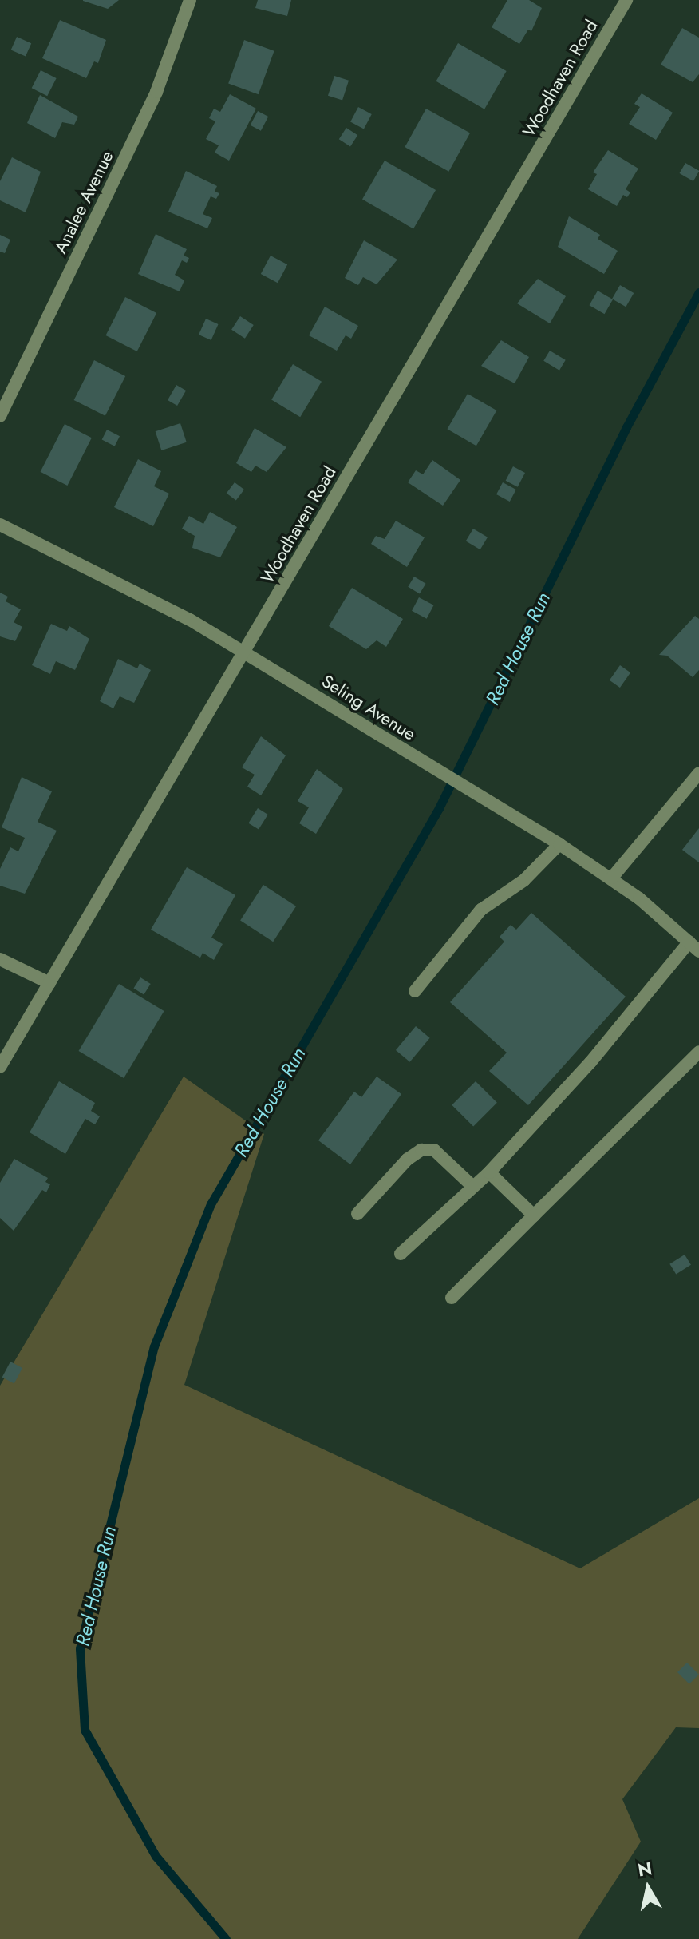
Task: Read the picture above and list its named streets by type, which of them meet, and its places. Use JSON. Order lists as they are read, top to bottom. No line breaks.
{"streets":{"street":["Woodhaven Road","Analee Avenue","Seling Avenue"]},"crossings":[["Woodhaven Road","Seling Avenue"]],"water":["Red House Run"],"north":"top"}
